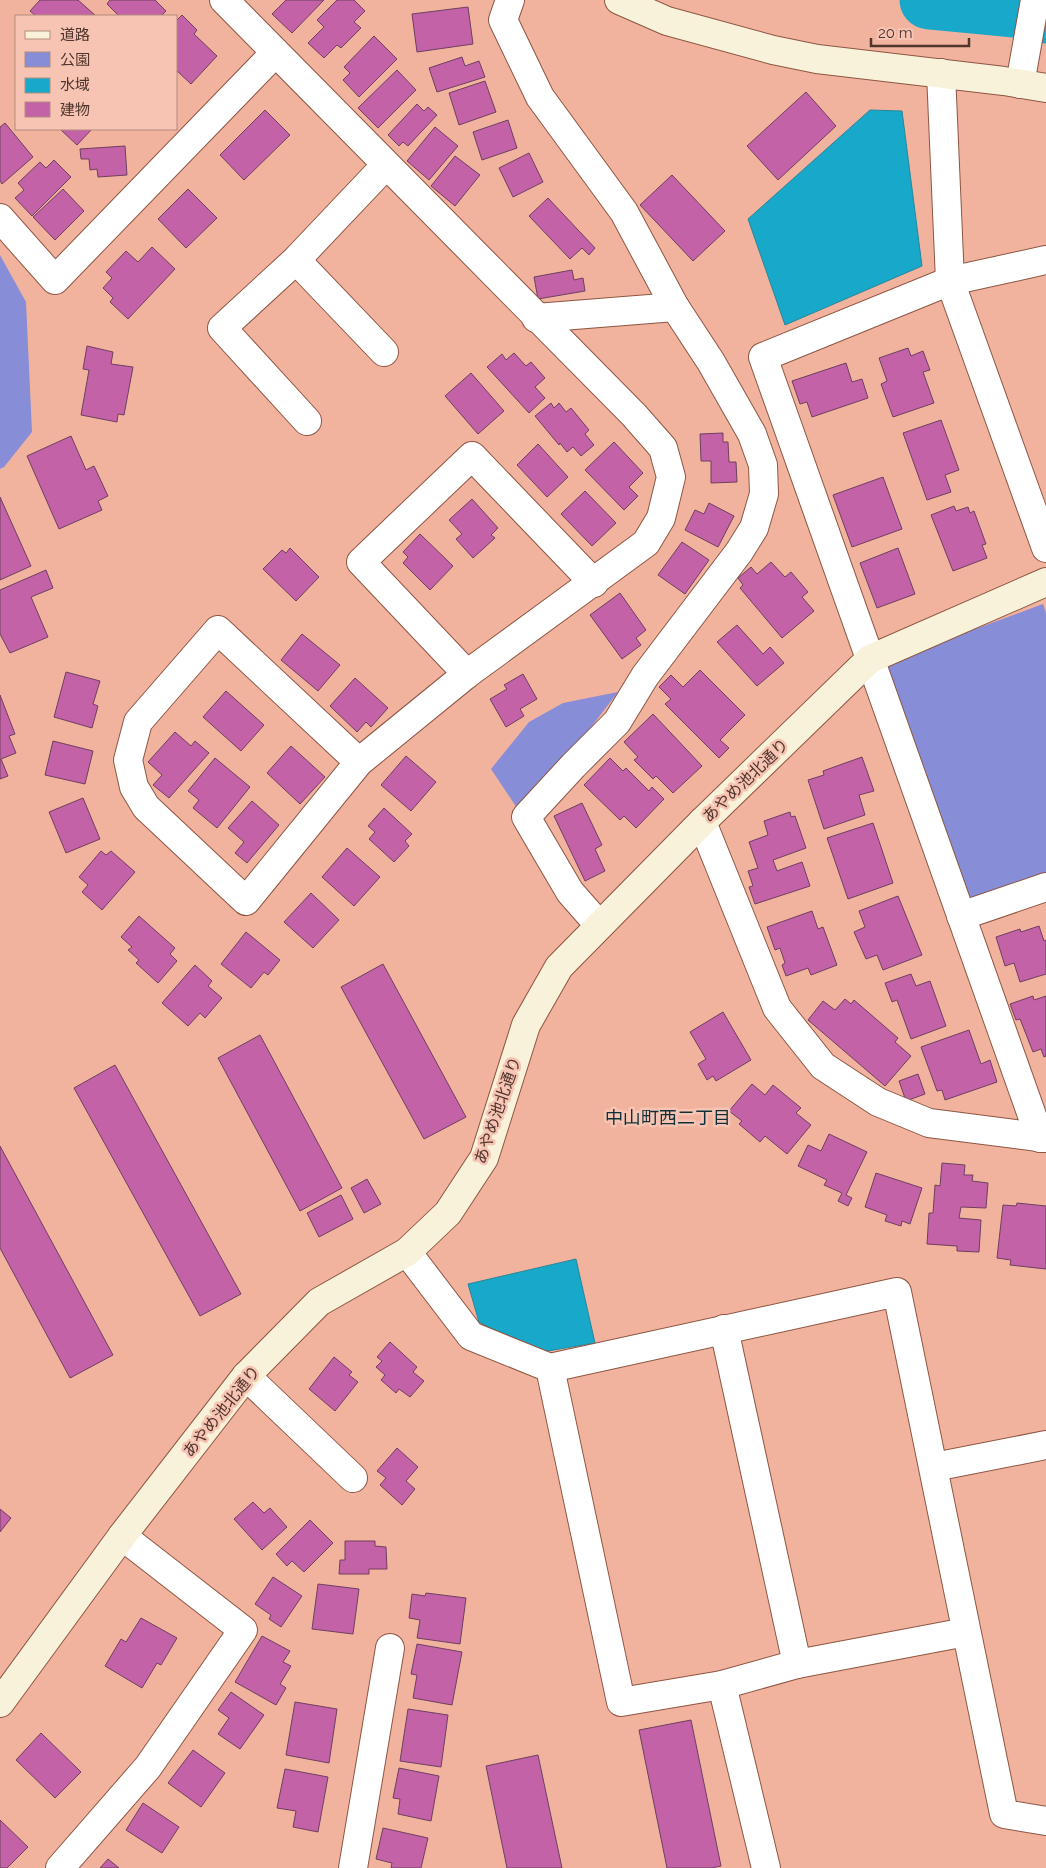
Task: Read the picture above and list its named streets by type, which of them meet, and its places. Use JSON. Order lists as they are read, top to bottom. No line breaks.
{"streets":{"street":["あやめ池北通り"]},"districts":["中山町西二丁目"],"legend":["道路","公園","水域","建物"],"scale_bar":"20 m"}
